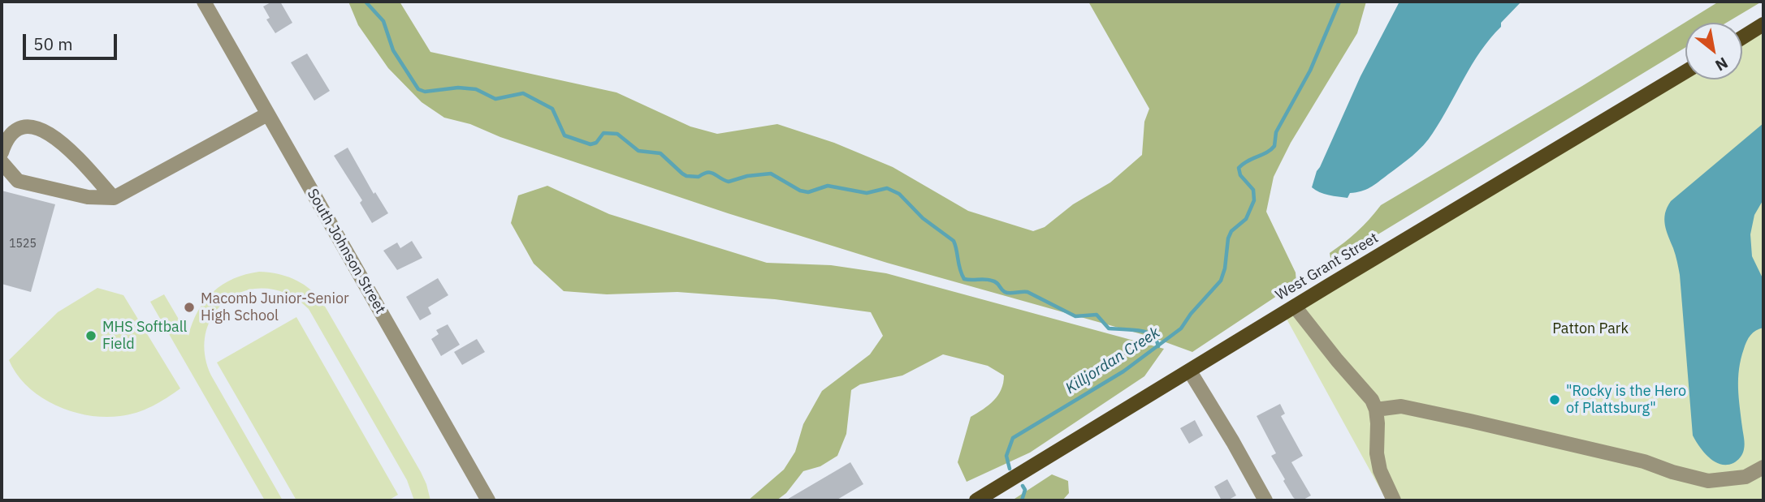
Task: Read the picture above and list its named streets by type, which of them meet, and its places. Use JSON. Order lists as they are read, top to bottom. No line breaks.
{"streets":{"main road":["West Grant Street"],"street":["South Johnson Street"]},"water":["Killjordan Creek"],"parks":["Patton Park"],"places":["Macomb Junior-Senior High School","MHS Softball Field","\"Rocky is the Hero of Plattsburg\""],"house_numbers":["1525"],"scale_bar":"50 m","north":"bottom right"}
